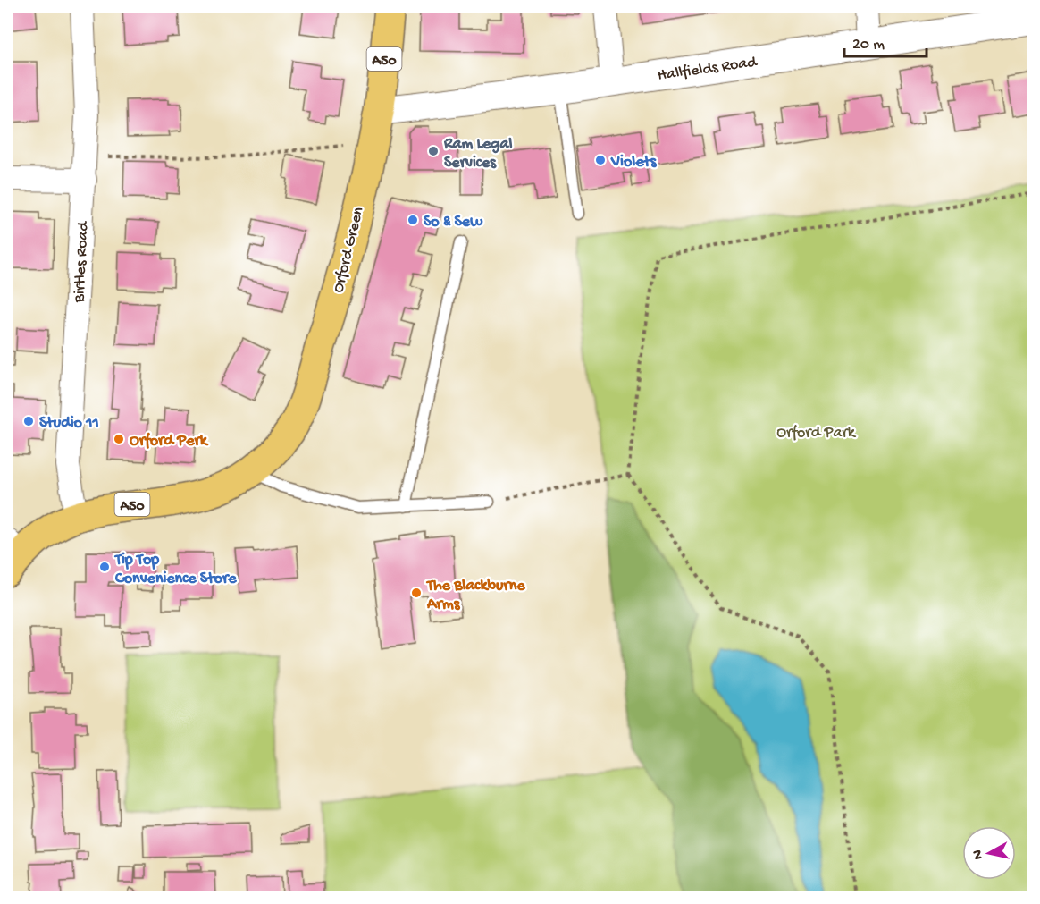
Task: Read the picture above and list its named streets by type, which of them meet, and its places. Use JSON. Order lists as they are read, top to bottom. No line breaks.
{"streets":{"main road":["A50","Orford Green"],"street":["Hallfields Road","Birtles Road"]},"crossings":[["A50","Orford Green"],["A50","Birtles Road"],["Hallfields Road","Orford Green"]],"parks":["Orford Park"],"places":["Ram Legal Services","Violets","So & Sew","Studio 11","Orford Perk","Tip Top Convenience Store","The Blackburne Arms"],"scale_bar":"20 m","north":"left"}
